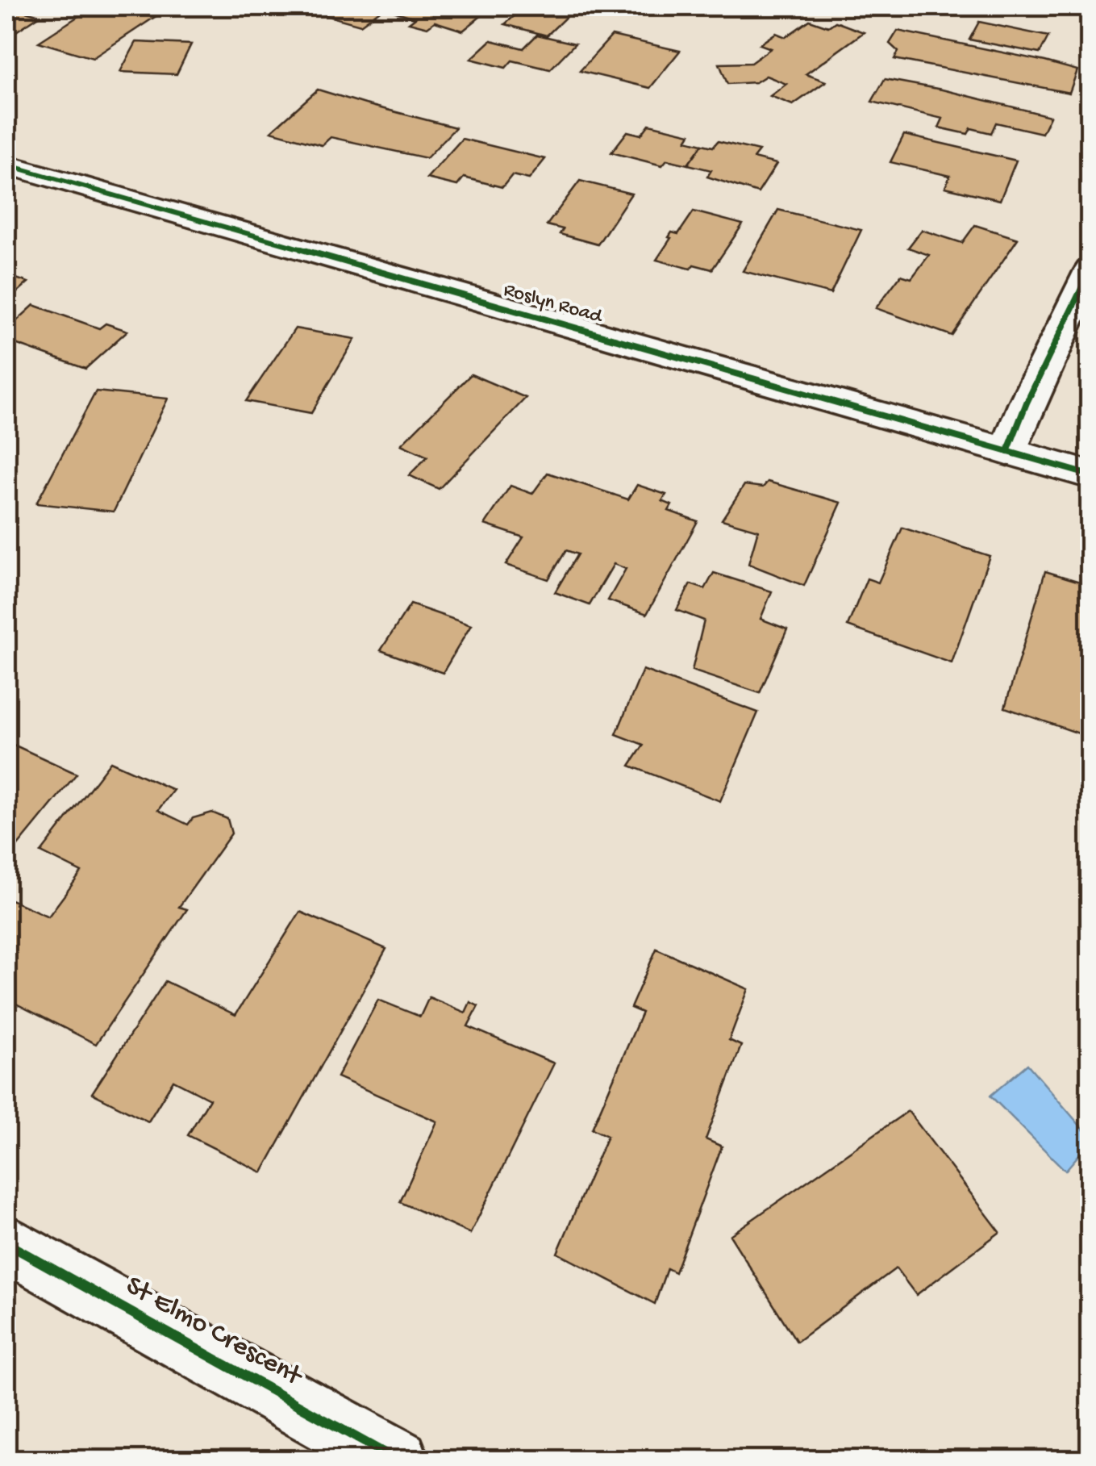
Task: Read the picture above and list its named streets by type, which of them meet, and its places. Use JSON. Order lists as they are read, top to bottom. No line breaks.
{"streets":{"street":["Roslyn Road","St Elmo Crescent"]}}
